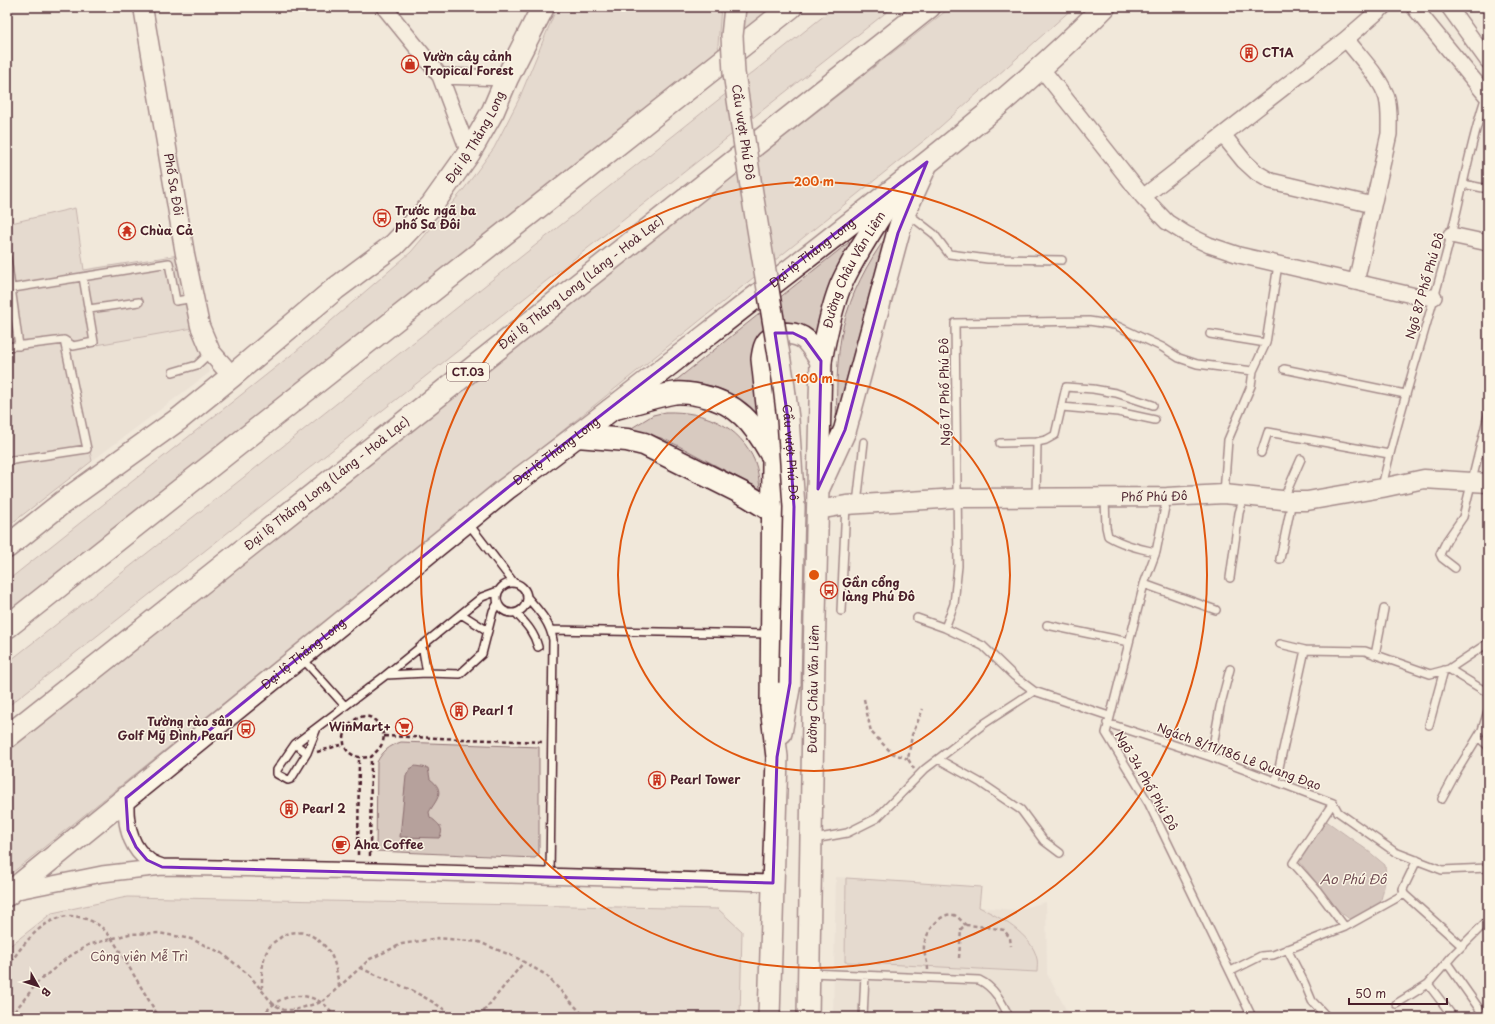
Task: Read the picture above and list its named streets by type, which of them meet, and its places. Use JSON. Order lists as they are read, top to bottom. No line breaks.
{"streets":{"main road":["Cầu vượt Phú Đô","Đại lộ Thăng Long","Đường Châu Văn Liêm","Đại lộ Thăng Long (Láng - Hoà Lạc)","CT.03"],"street":["Phố Sa Đôi","Phố Phú Đô"],"lane":["Ngõ 87 Phố Phú Đô","Ngõ 17 Phố Phú Đô","Ngách 8/11/186 Lê Quang Đạo","Ngõ 34 Phố Phú Đô"]},"crossings":[["Đại lộ Thăng Long","Phố Sa Đôi"],["Đại lộ Thăng Long","Đường Châu Văn Liêm"],["Đường Châu Văn Liêm","Phố Phú Đô"],["Ngõ 87 Phố Phú Đô","Phố Phú Đô"],["Ngõ 17 Phố Phú Đô","Phố Phú Đô"],["Phố Phú Đô","Ngõ 34 Phố Phú Đô"],["Ngách 8/11/186 Lê Quang Đạo","Ngõ 34 Phố Phú Đô"]],"water":["Ao Phú Đô"],"parks":["Công viên Mễ Trì"],"places":{"building":["CT1A","Pearl 1","Pearl Tower","Pearl 2"],"shop":["Vườn cây cảnh Tropical Forest"],"bus stop":["Trước ngã ba phố Sa Đôi","Gần cổng làng Phú Đô","Tường rào sân Golf Mỹ Đình Pearl"],"temple":["Chùa Cả"],"supermarket":["WinMart+"],"cafe":["Aha Coffee"]},"scale_bar":"50 m","north":"bottom right","rings":["200 m","100 m"]}
